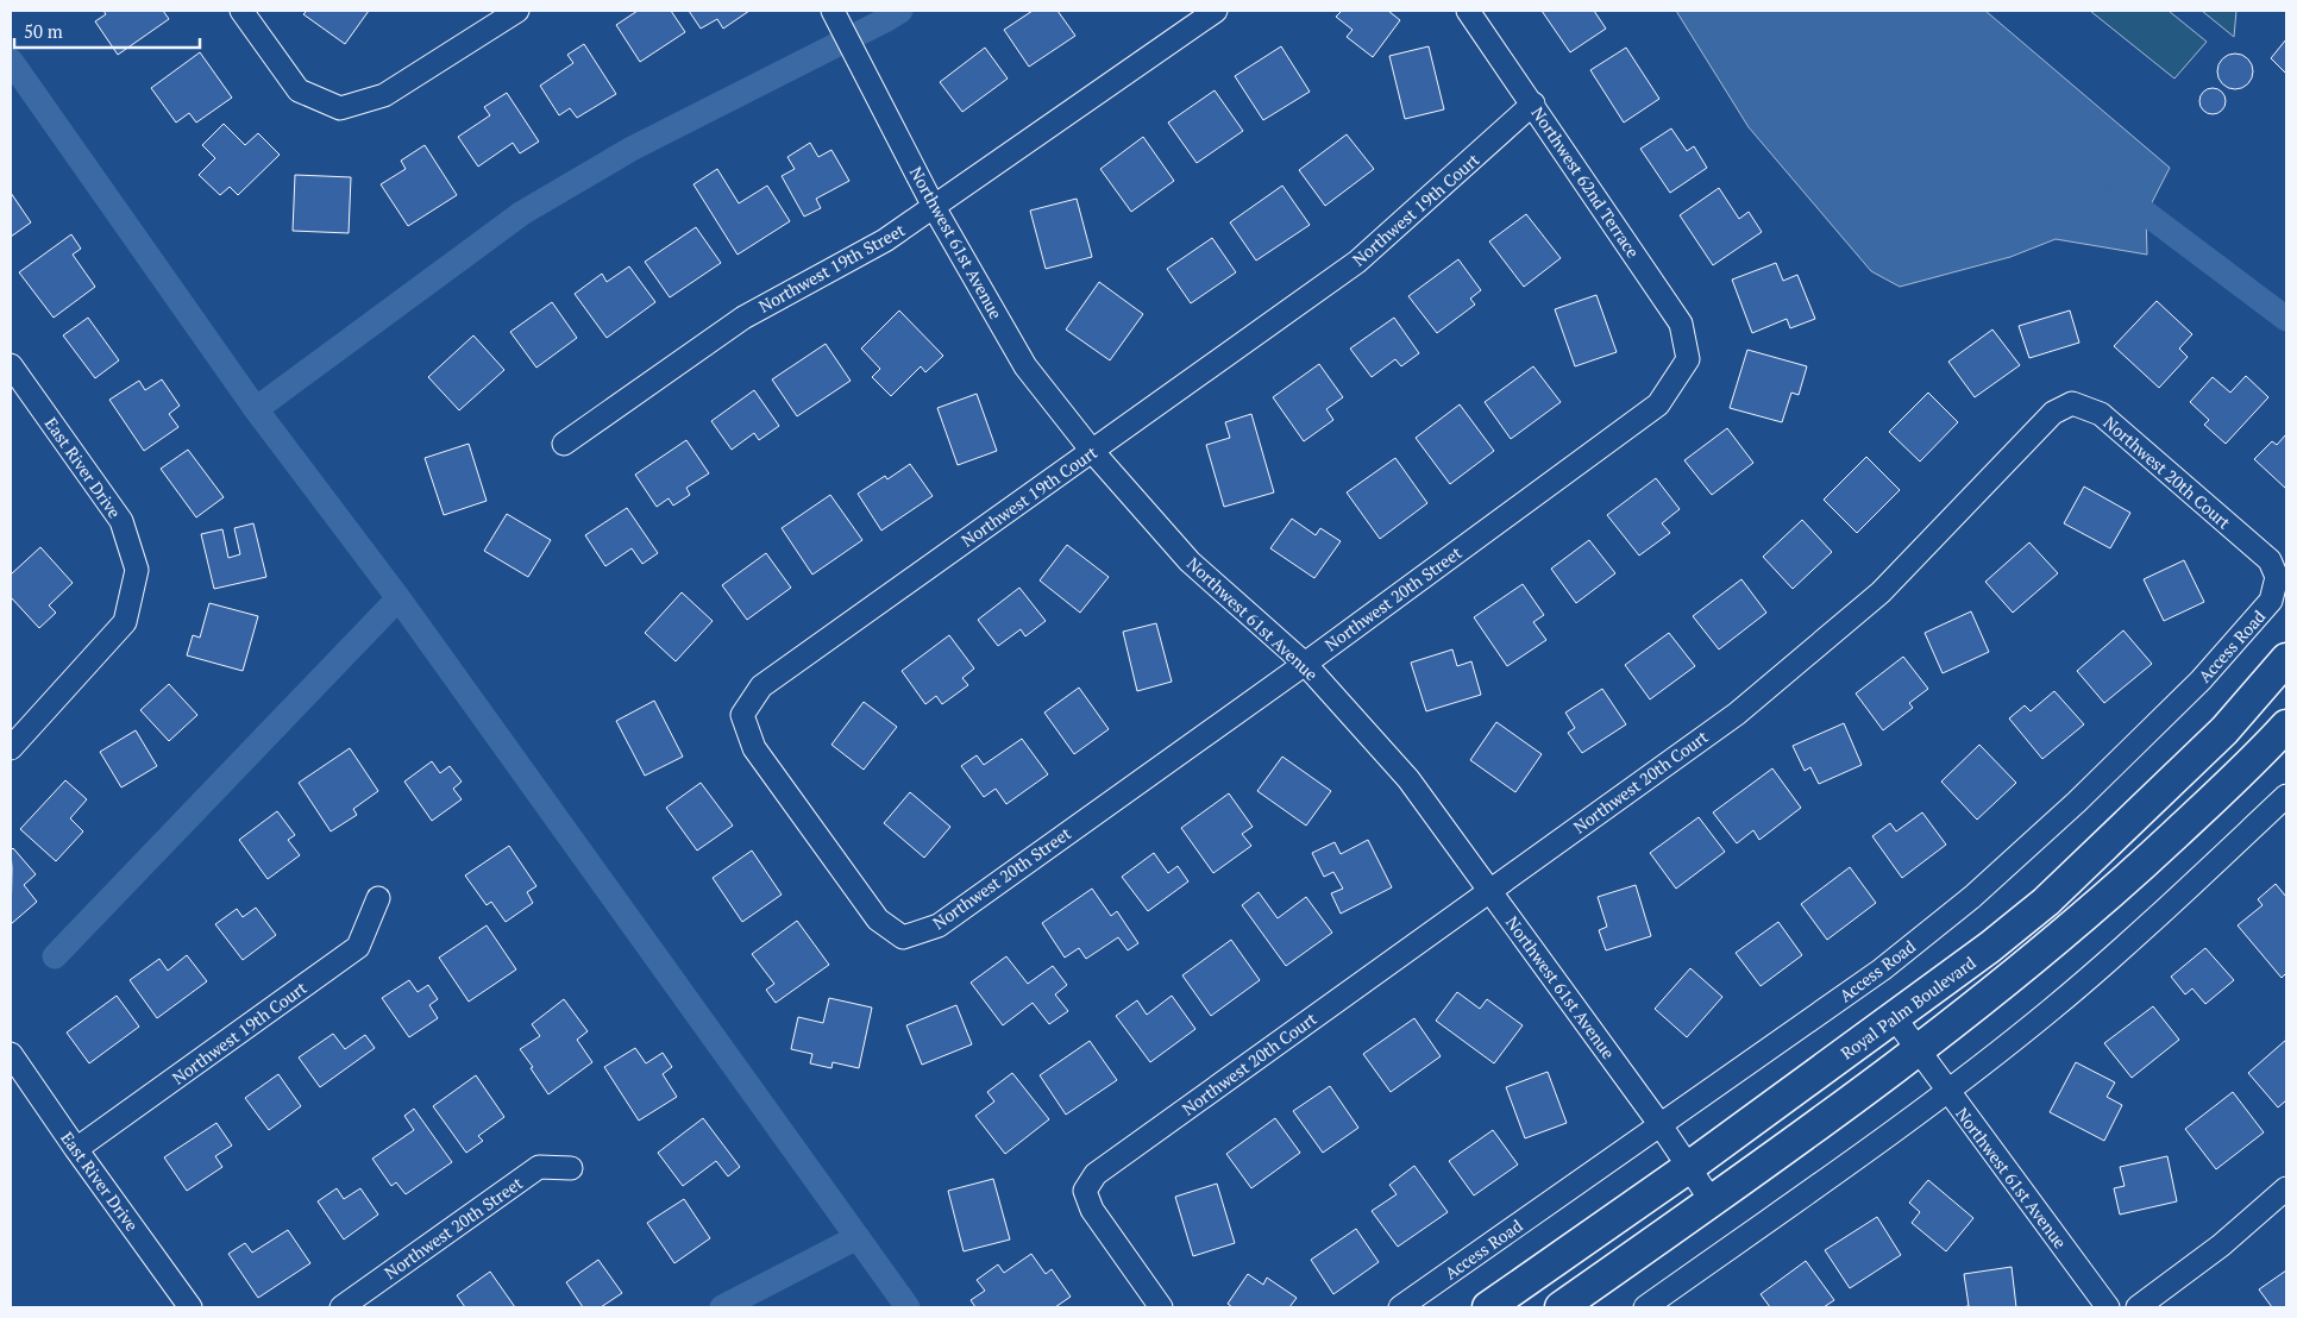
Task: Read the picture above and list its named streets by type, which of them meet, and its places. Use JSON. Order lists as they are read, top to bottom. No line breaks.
{"streets":{"main road":["Royal Palm Boulevard"],"street":["Northwest 62nd Terrace","Northwest 19th Court","Northwest 61st Avenue","Northwest 19th Street","East River Drive","Northwest 20th Court","Northwest 20th Street","Access Road"]},"crossings":[["Northwest 62nd Terrace","Northwest 19th Court"],["Northwest 62nd Terrace","Northwest 20th Street"],["Northwest 19th Court","Northwest 61st Avenue"],["Northwest 19th Court","East River Drive"],["Northwest 19th Court","Northwest 20th Street"],["Northwest 61st Avenue","Northwest 19th Street"],["Northwest 61st Avenue","Northwest 20th Court"],["Northwest 61st Avenue","Northwest 20th Street"],["Northwest 61st Avenue","Access Road"],["Northwest 61st Avenue","Royal Palm Boulevard"],["Northwest 20th Court","Access Road"]],"scale_bar":"50 m"}
